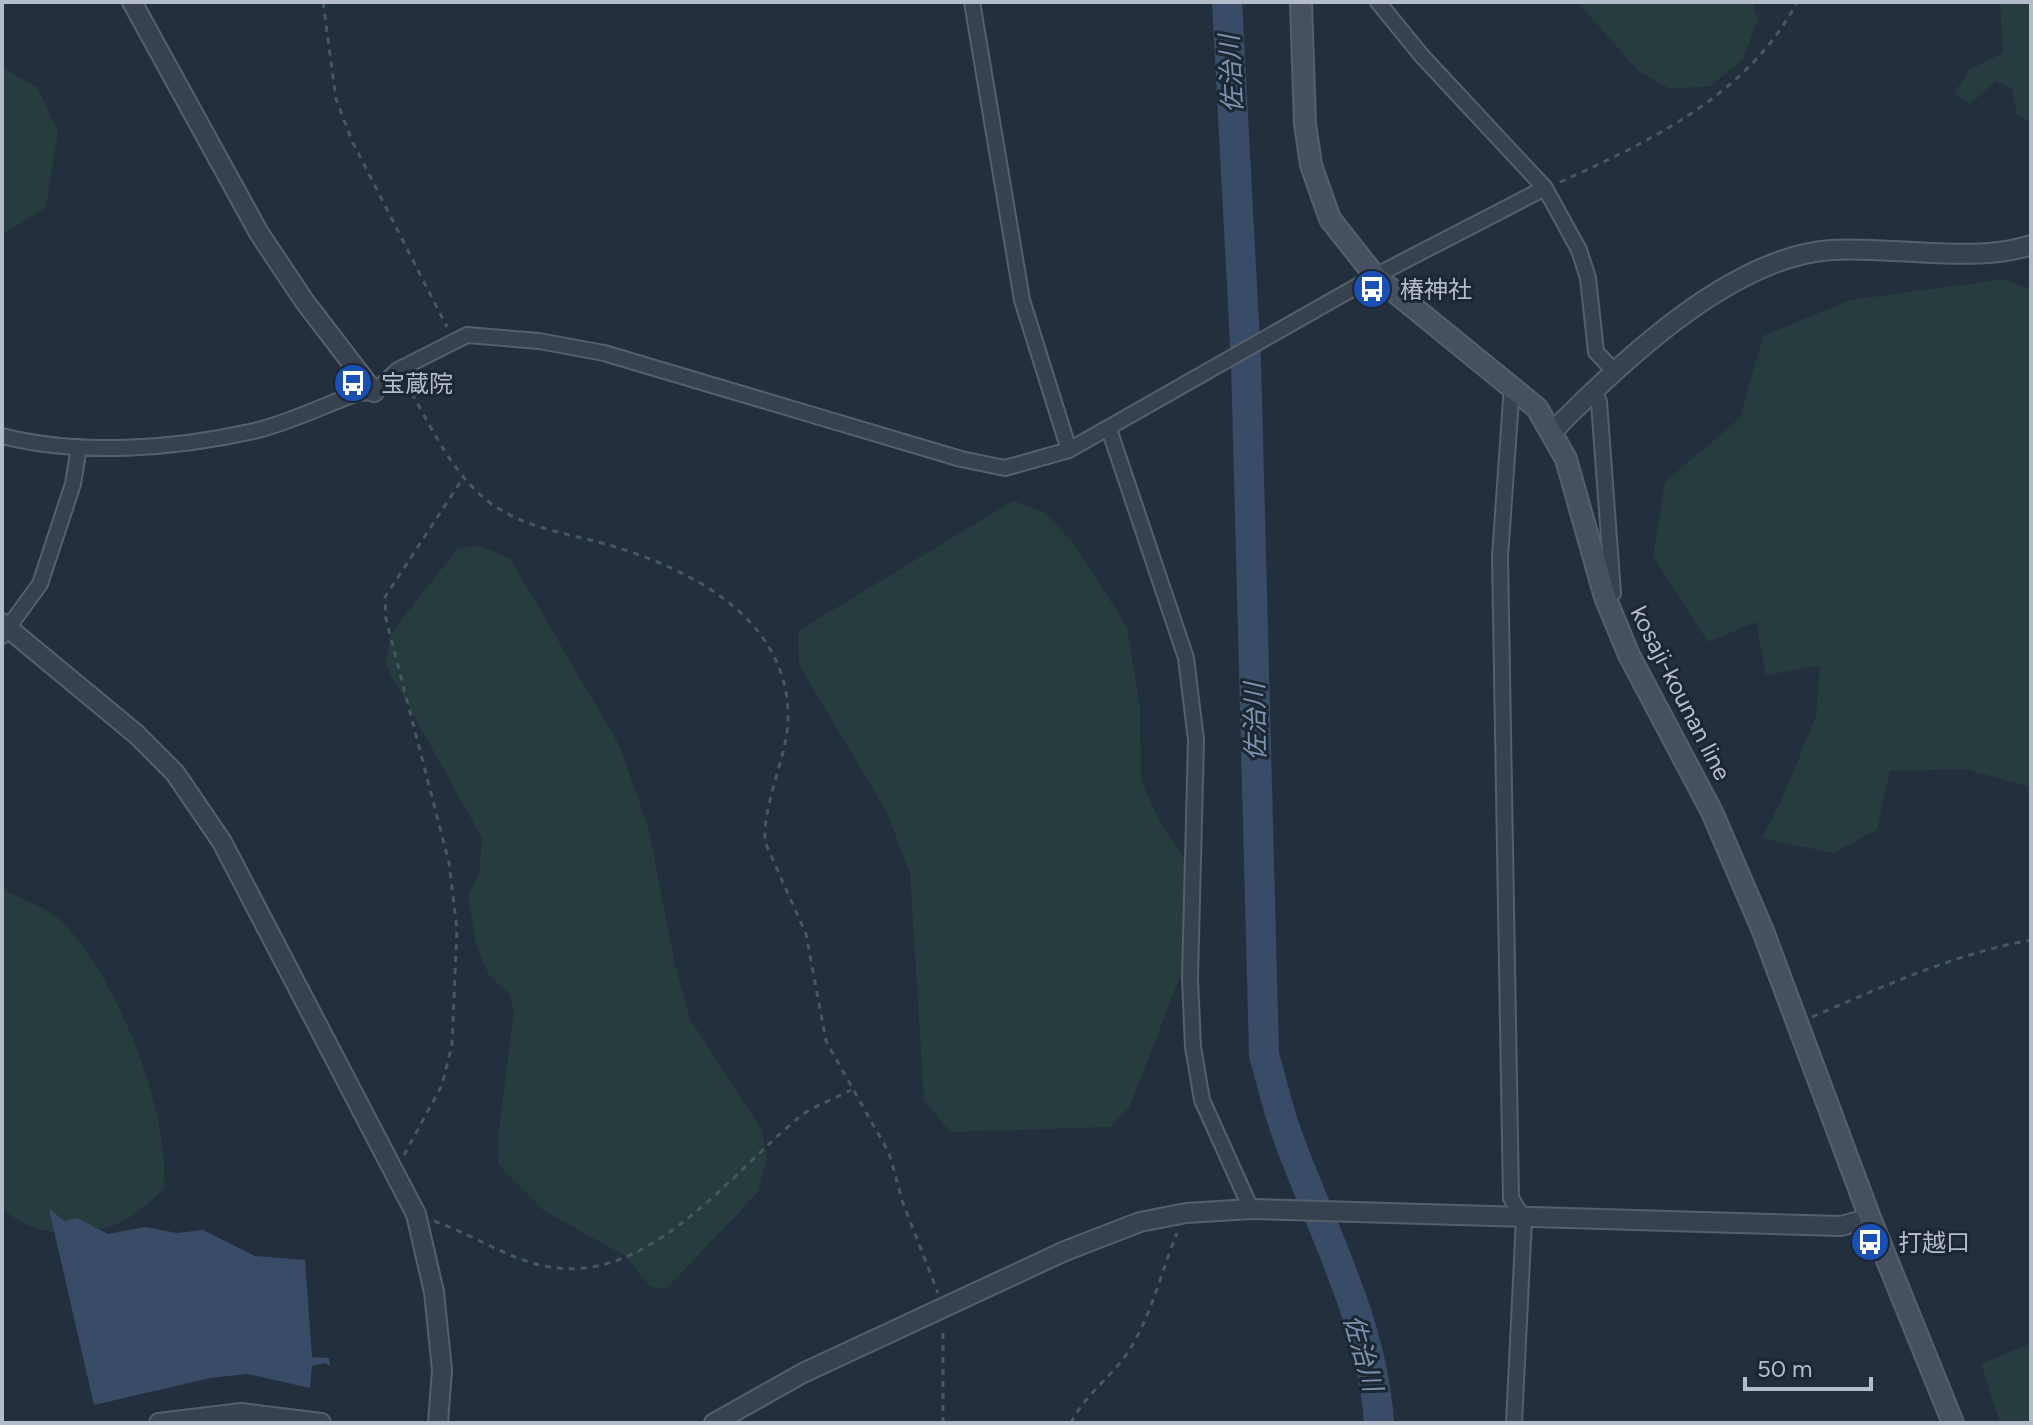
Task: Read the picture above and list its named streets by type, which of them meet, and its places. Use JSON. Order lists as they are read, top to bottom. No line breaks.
{"streets":{"main road":["kosaji-kounan line"]},"water":["佐治川"],"places":{"bus stop":["椿神社","宝蔵院","打越口"]},"scale_bar":"50 m"}
